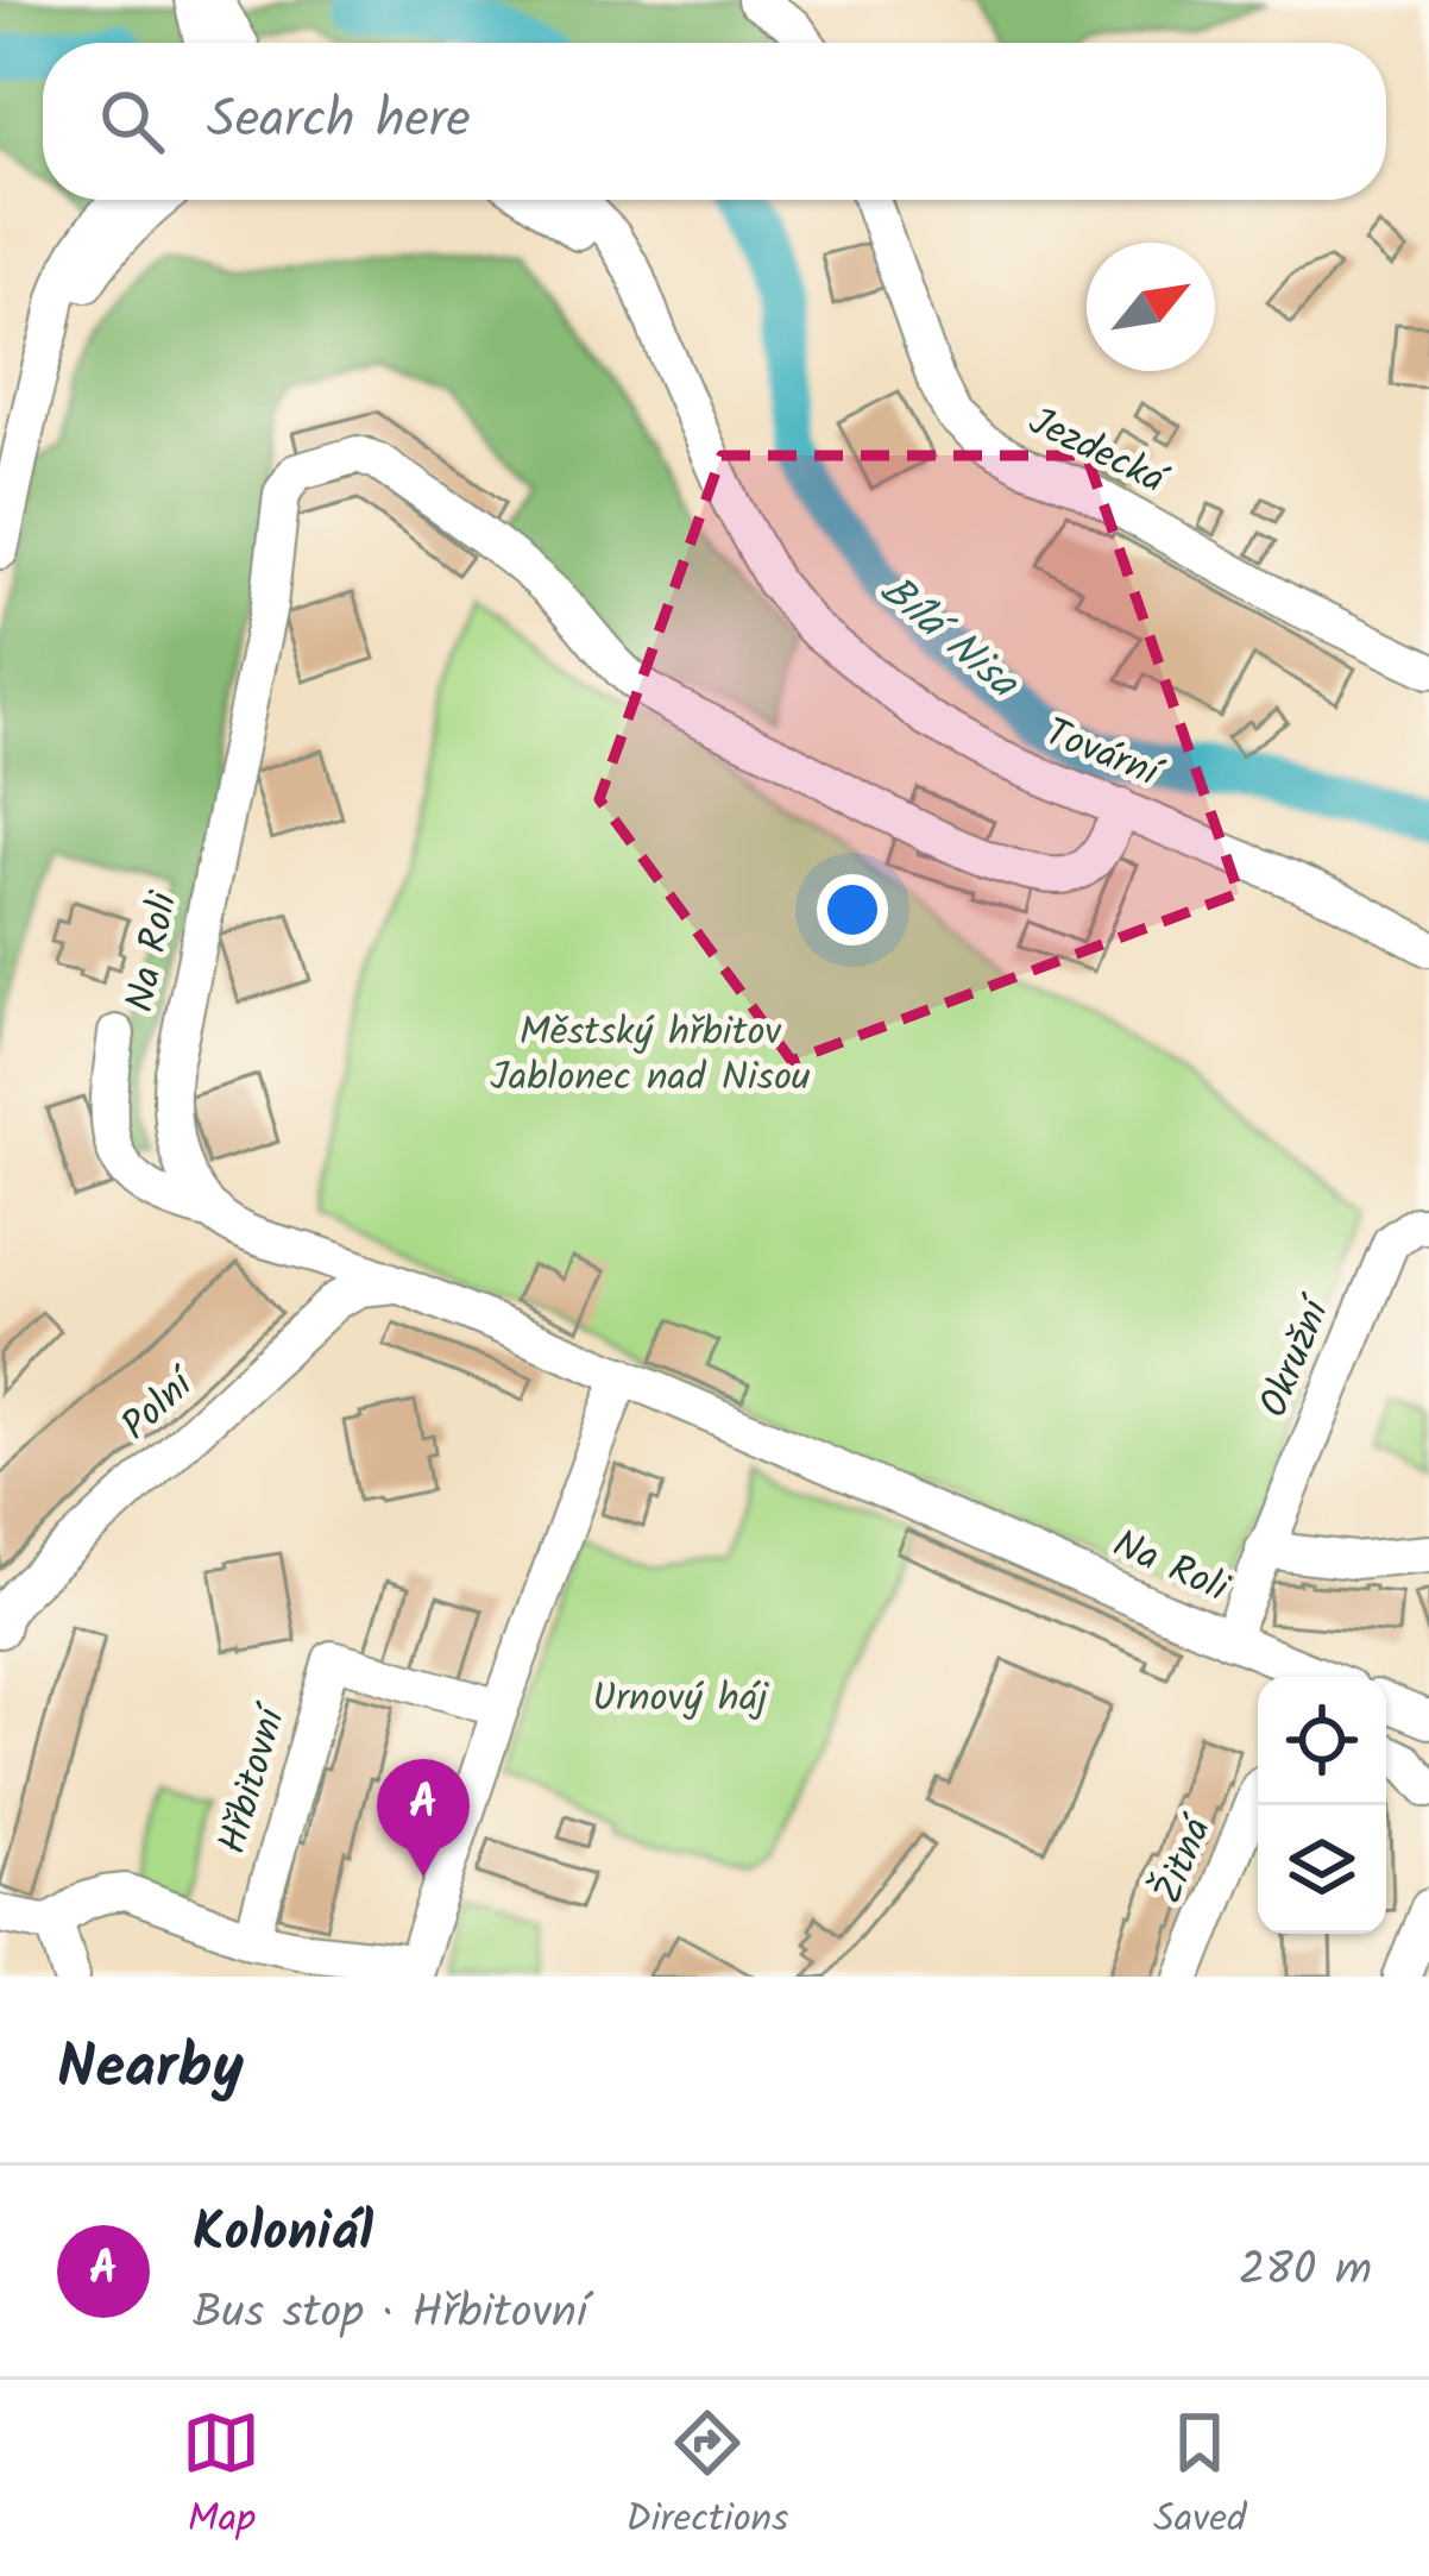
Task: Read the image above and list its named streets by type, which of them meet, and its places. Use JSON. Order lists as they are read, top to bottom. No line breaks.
{"streets":{"street":["Jezdecká","Tovární","Na Roli","Okružní","Polní","Hřbitovní","Žitná"]},"crossings":[["Tovární","Na Roli"],["Na Roli","Okružní"],["Na Roli","Polní"]],"water":["Bílá Nisa"],"parks":["Městský hřbitov Jablonec nad Nisou","Urnový háj"],"north":"top right","page":{"search":"Search here","pins":"A","heading":"Nearby","list":[{"mark":"A","name":"Koloniál","note":"Bus stop · Hřbitovní","value":"280 m"}],"nav":["Map","Directions","Saved"]}}
